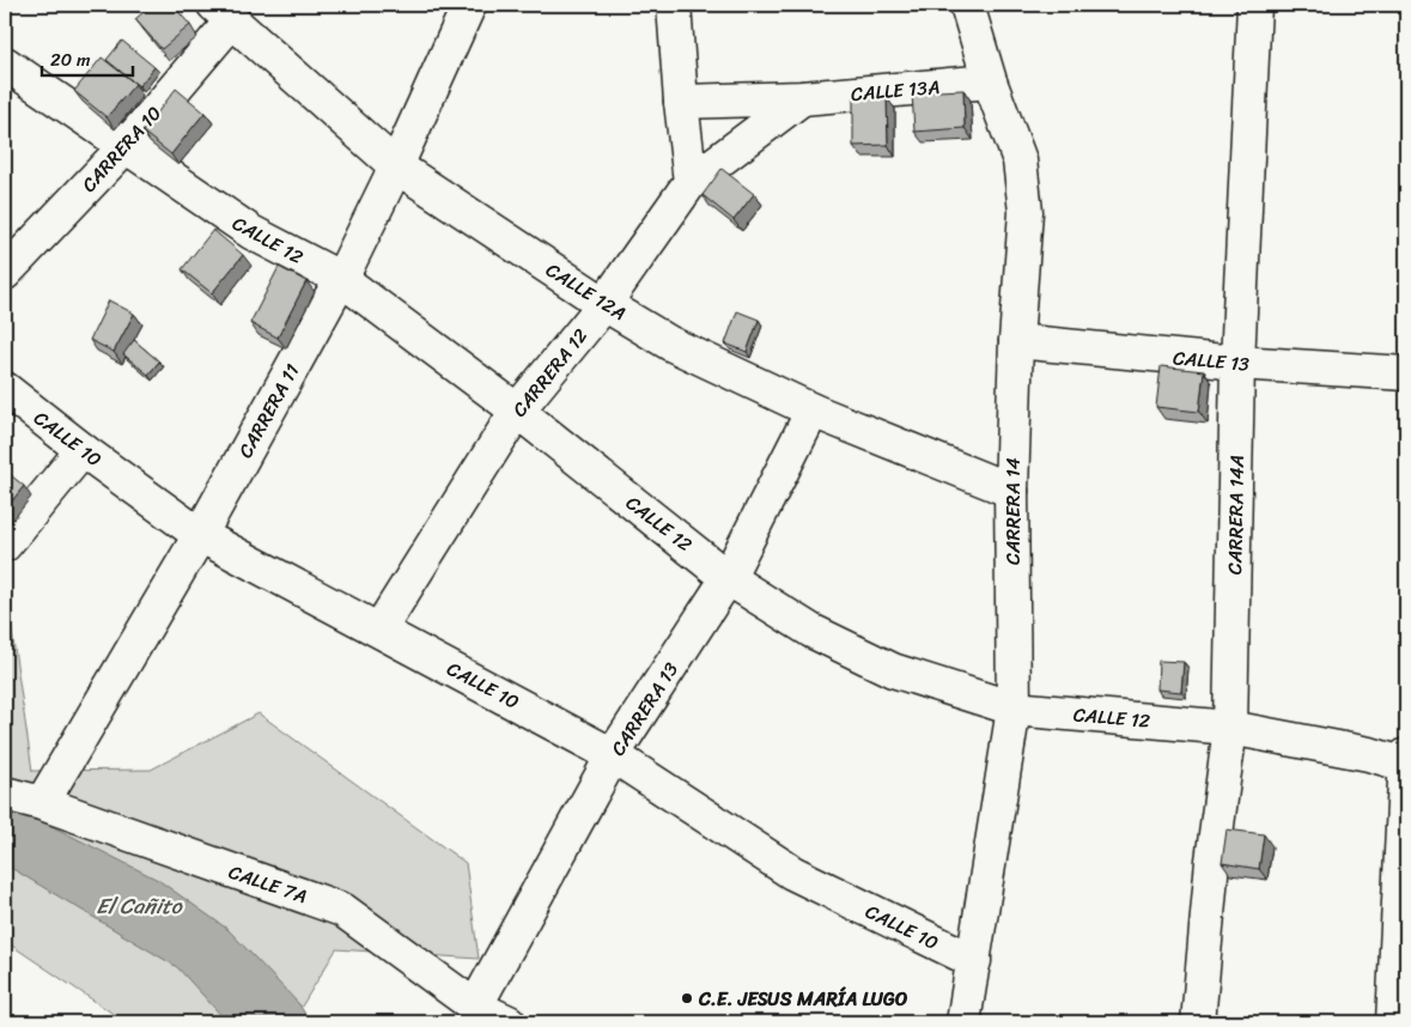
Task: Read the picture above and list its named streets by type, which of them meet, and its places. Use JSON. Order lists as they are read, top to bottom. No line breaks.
{"streets":{"street":["CALLE 13A","CARRERA 10","CALLE 12","CALLE 12A","CALLE 13","CARRERA 12","CARRERA 11","CALLE 10","CARRERA 14","CARRERA 14A","CARRERA 13","CALLE 7A"]},"crossings":[["CALLE 13A","CARRERA 14"],["CARRERA 10","CALLE 12"],["CARRERA 10","CALLE 12A"],["CALLE 12","CARRERA 12"],["CALLE 12","CARRERA 11"],["CALLE 12","CARRERA 14"],["CALLE 12","CARRERA 14A"],["CALLE 12","CARRERA 13"],["CALLE 12A","CARRERA 12"],["CALLE 12A","CARRERA 11"],["CALLE 12A","CARRERA 14"],["CALLE 12A","CARRERA 13"],["CALLE 13","CARRERA 14"],["CALLE 13","CARRERA 14A"],["CARRERA 12","CALLE 10"],["CARRERA 11","CALLE 10"],["CARRERA 11","CALLE 7A"],["CALLE 10","CARRERA 14"],["CALLE 10","CARRERA 13"],["CARRERA 13","CALLE 7A"]],"water":["El Cañito"],"places":["C.E. JESUS MARÍA LUGO"],"scale_bar":"20 m"}
